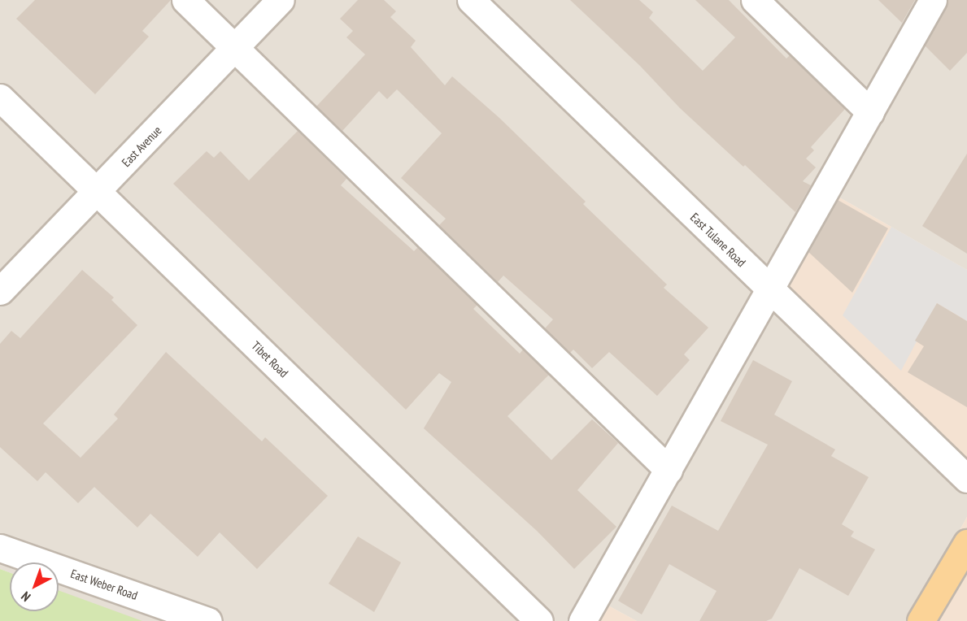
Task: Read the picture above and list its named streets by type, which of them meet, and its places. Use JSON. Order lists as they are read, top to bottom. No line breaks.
{"streets":{"street":["East Avenue","East Tulane Road","Tibet Road","East Weber Road"]},"crossings":[["East Avenue","Tibet Road"]],"north":"bottom left"}
